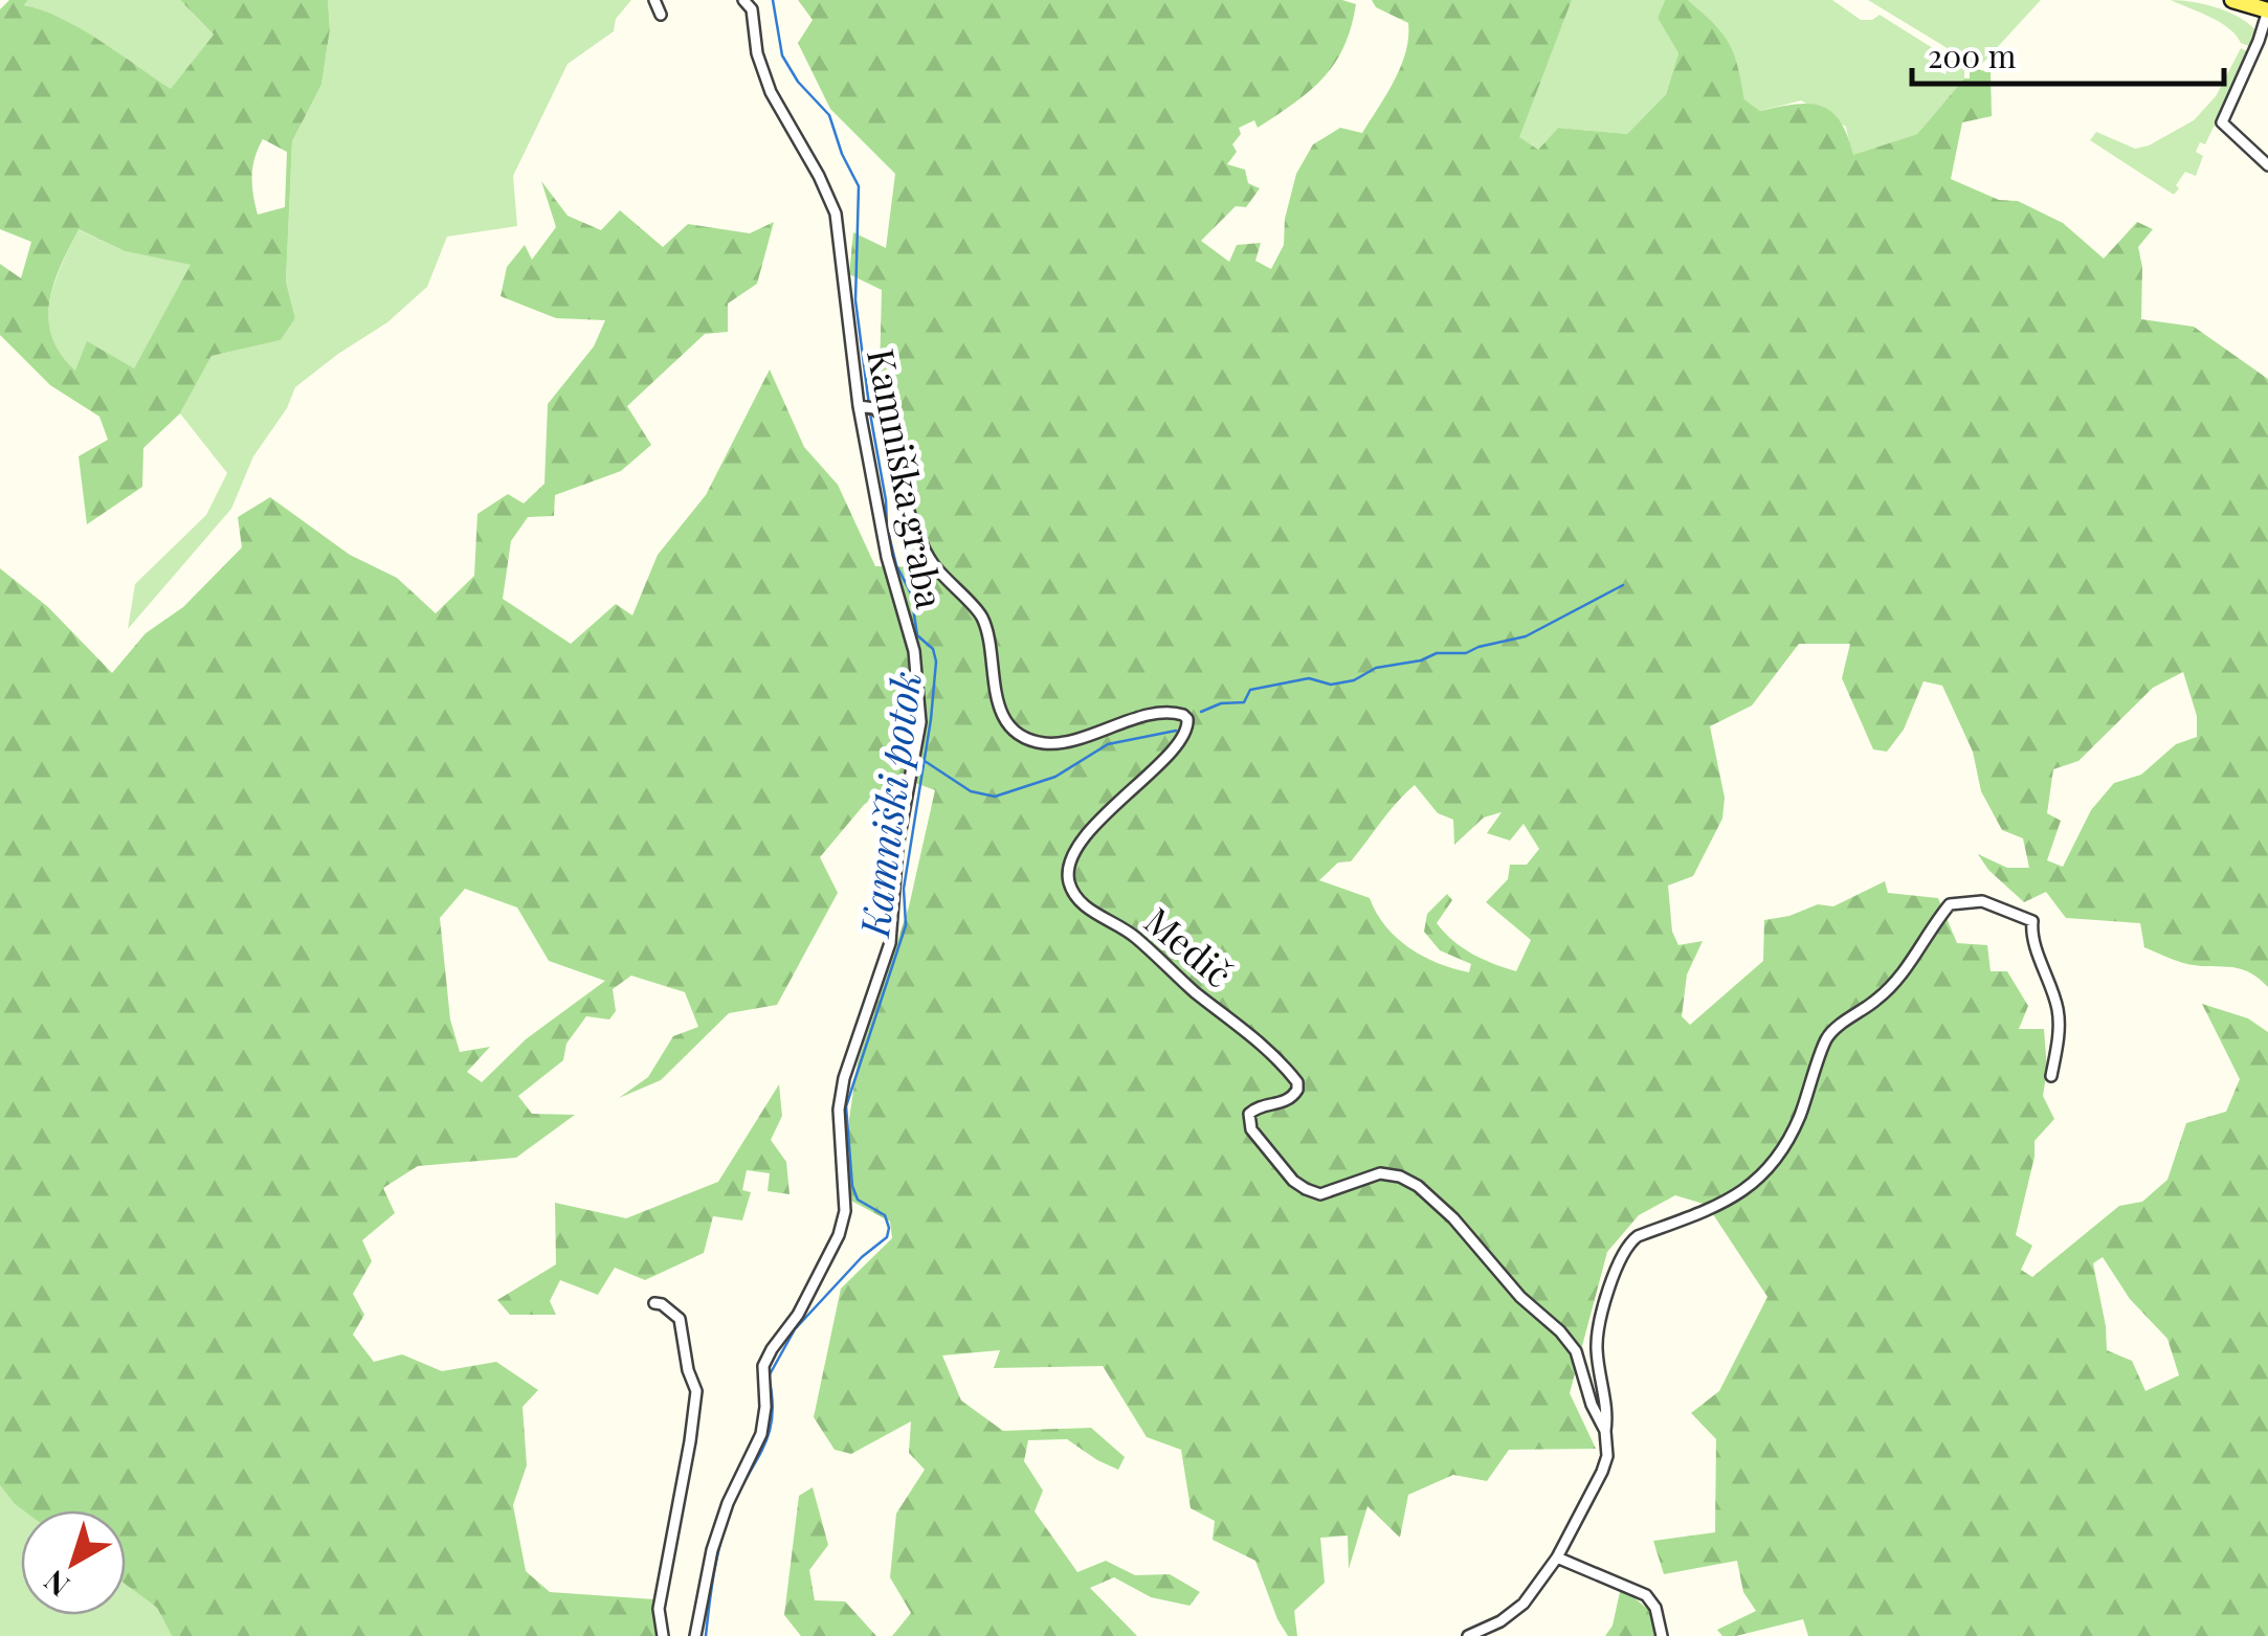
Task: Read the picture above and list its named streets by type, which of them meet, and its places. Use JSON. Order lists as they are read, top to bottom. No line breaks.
{"streets":{"street":["Kamniška graba","Medič"]},"crossings":[["Kamniška graba","Medič"]],"water":["Kamniški potok"],"scale_bar":"200 m","north":"bottom left"}
